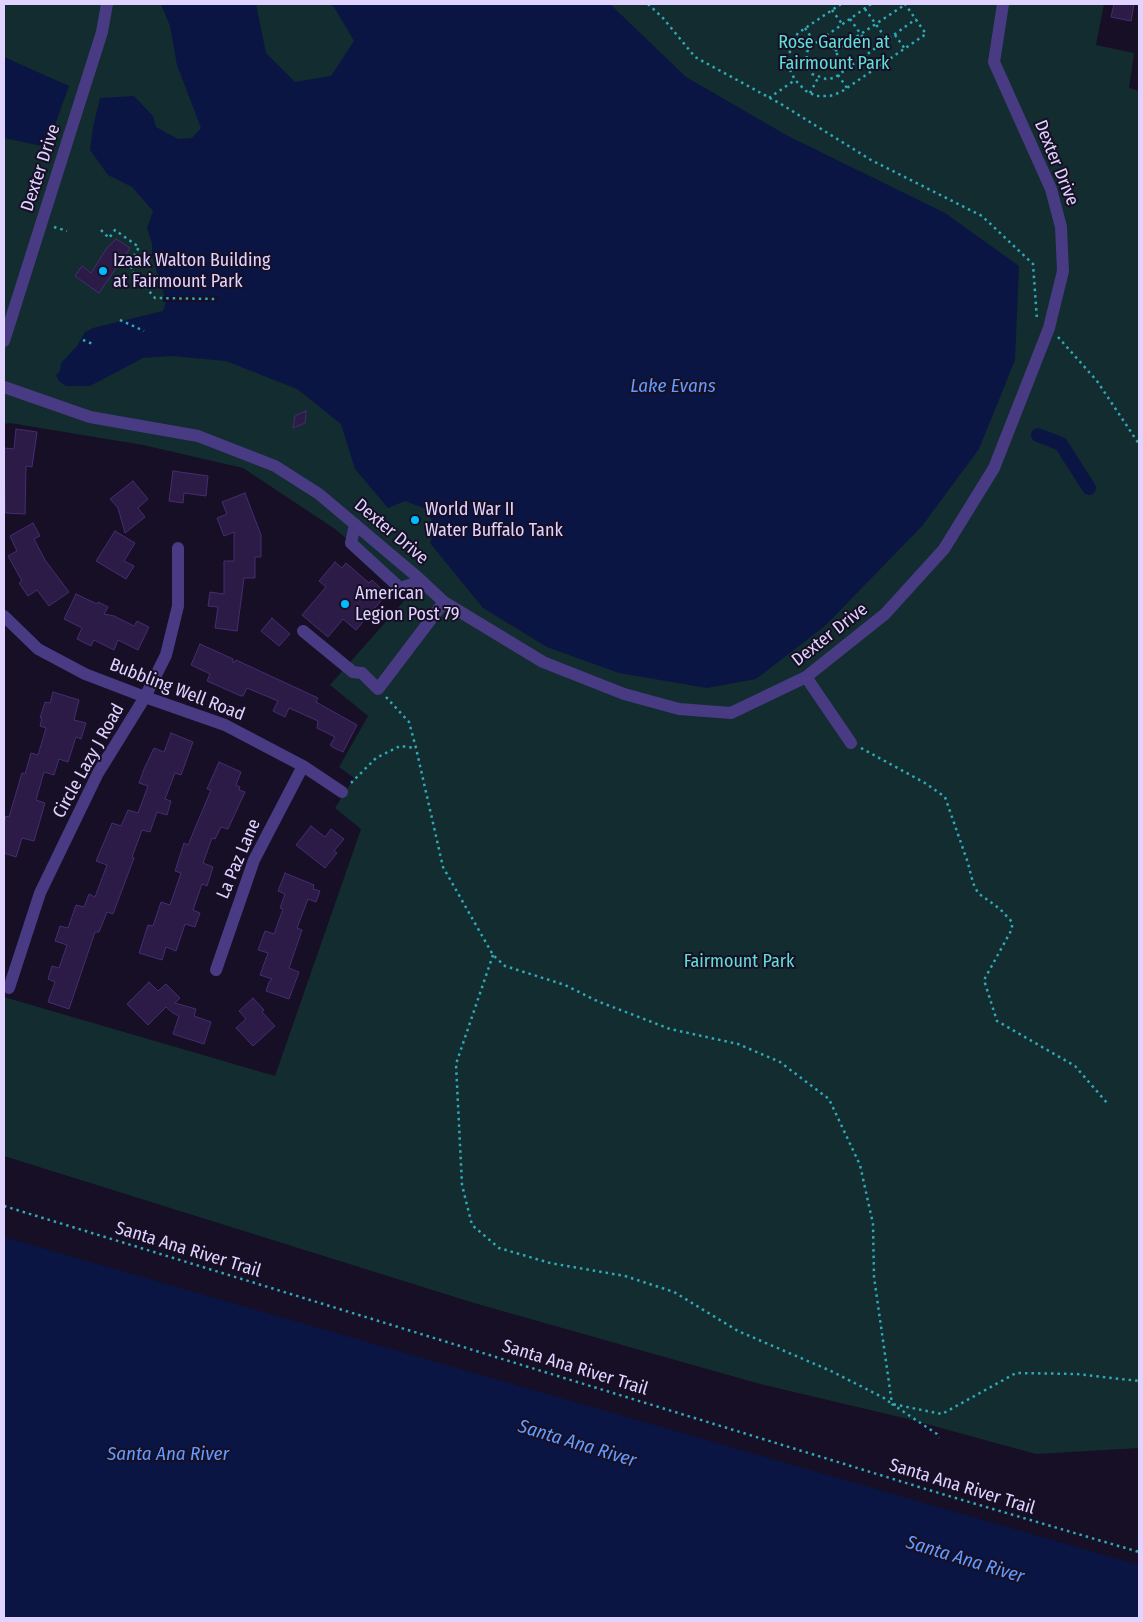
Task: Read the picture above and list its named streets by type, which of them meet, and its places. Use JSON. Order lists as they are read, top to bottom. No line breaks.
{"streets":{"street":["Dexter Drive","Bubbling Well Road","Circle Lazy J Road","La Paz Lane"],"path":["Santa Ana River Trail"]},"crossings":[["Bubbling Well Road","Circle Lazy J Road"],["Bubbling Well Road","La Paz Lane"]],"water":["Lake Evans","Santa Ana River"],"parks":["Rose Garden at Fairmount Park","Fairmount Park"],"places":["Izaak Walton Building at Fairmount Park","World War II Water Buffalo Tank","American Legion Post 79"]}
